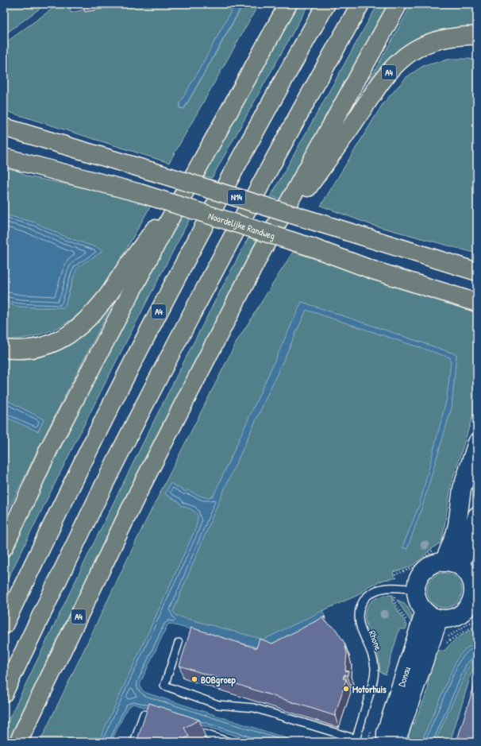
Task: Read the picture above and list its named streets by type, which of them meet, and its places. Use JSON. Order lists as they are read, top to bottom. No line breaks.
{"streets":{"main road":["A4","N14","Noordelijke Randweg","Donau"],"lane":["Rhone"]},"crossings":[["Rhone","Donau"]],"places":["BOBgroep","Motorhuis"]}
